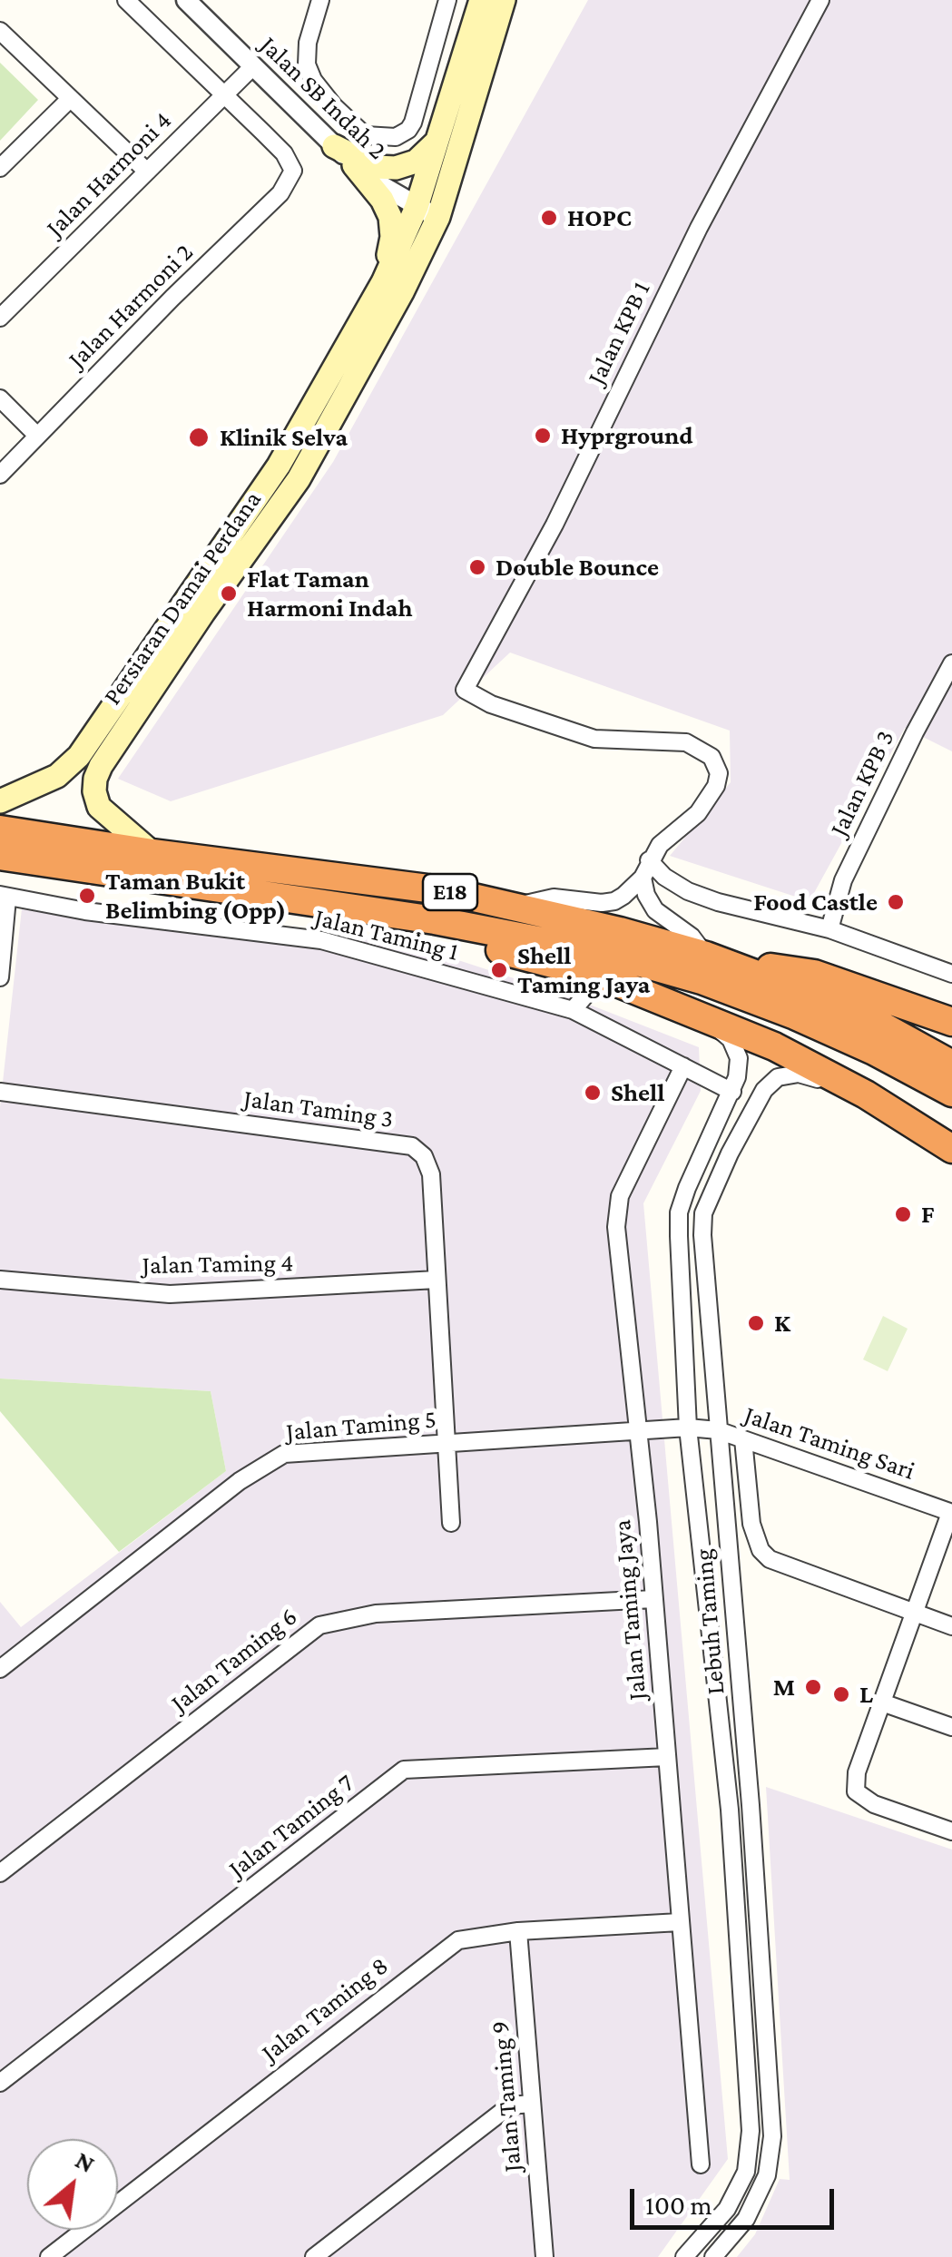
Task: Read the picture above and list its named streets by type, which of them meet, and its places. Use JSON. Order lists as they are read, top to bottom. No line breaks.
{"streets":{"highway":["E18"],"main road":["Persiaran Damai Perdana"],"street":["Jalan SB Indah 2","Jalan Harmoni 4","Jalan Harmoni 2","Jalan KPB 1","Jalan KPB 3","Jalan Taming 1","Jalan Taming 3","Jalan Taming 4","Jalan Taming 5","Jalan Taming Sari","Jalan Taming Jaya","Lebuh Taming","Jalan Taming 6","Jalan Taming 7","Jalan Taming 8","Jalan Taming 9"]},"crossings":[["Jalan SB Indah 2","Jalan Harmoni 4"],["Jalan SB Indah 2","Persiaran Damai Perdana"],["Jalan Harmoni 4","Jalan Harmoni 2"],["Persiaran Damai Perdana","E18"],["Jalan Taming 1","Jalan Taming Jaya"],["Jalan Taming 1","Lebuh Taming"],["Jalan Taming 3","Jalan Taming 4"],["Jalan Taming 3","Jalan Taming 5"],["Jalan Taming 5","Jalan Taming Sari"],["Jalan Taming 5","Jalan Taming Jaya"],["Jalan Taming 5","Lebuh Taming"],["Jalan Taming Sari","Lebuh Taming"],["Jalan Taming Jaya","Jalan Taming 6"],["Jalan Taming Jaya","Jalan Taming 7"],["Jalan Taming Jaya","Jalan Taming 8"],["Jalan Taming 8","Jalan Taming 9"]],"places":["HOPC","Hyprground","Klinik Selva","Double Bounce","Flat Taman Harmoni Indah","Taman Bukit Belimbing (Opp)","Food Castle","Shell Taming Jaya","Shell","F","K","M","L"],"scale_bar":"100 m","north":"top right"}
